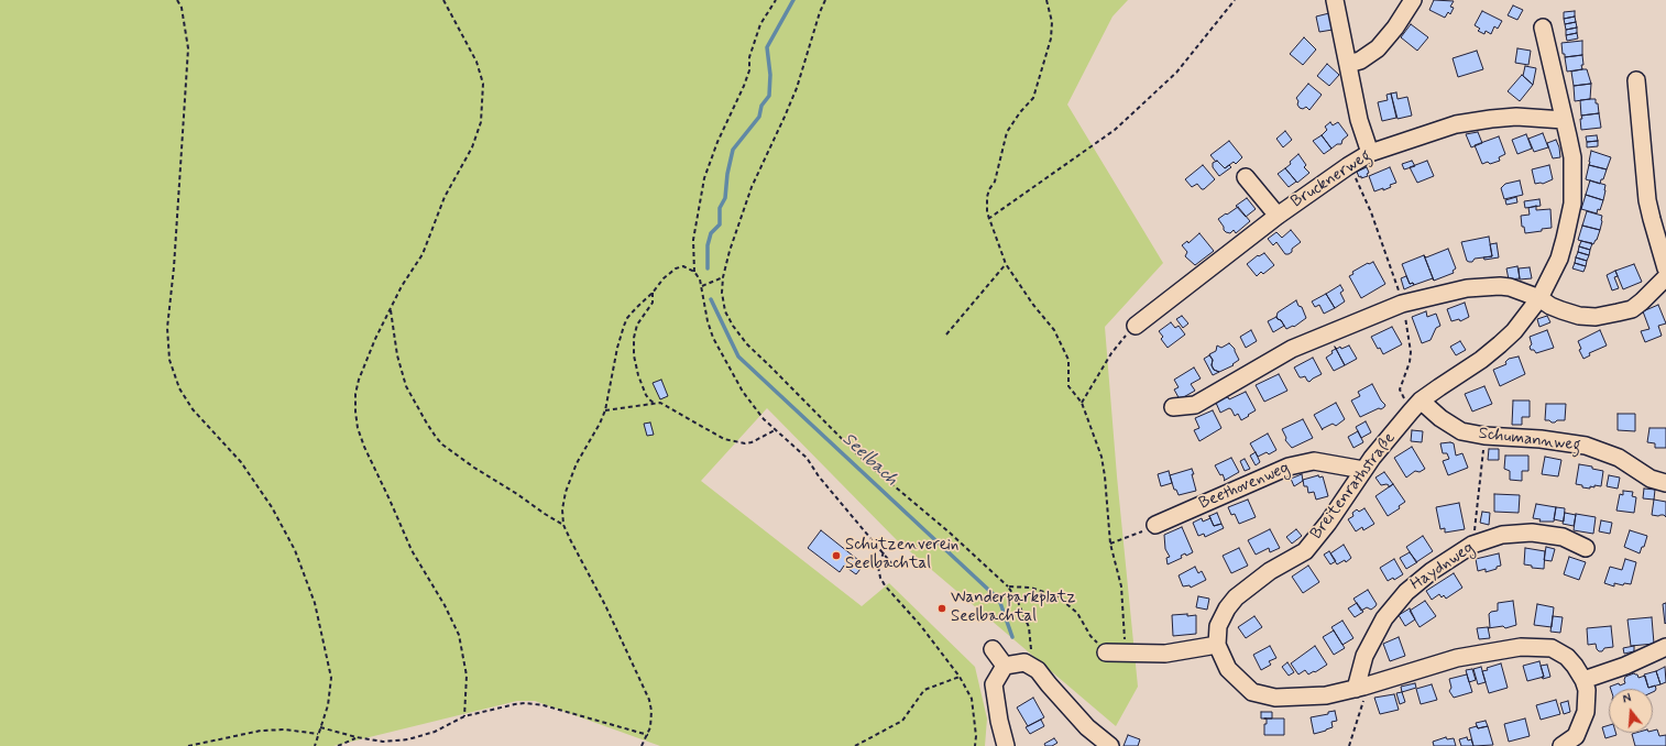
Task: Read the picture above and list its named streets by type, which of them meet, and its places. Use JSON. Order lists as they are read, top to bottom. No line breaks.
{"streets":{"street":["Brucknerweg","Schumannweg","Beethovenweg","Breitenrathstraße","Haydnweg"]},"crossings":[["Brucknerweg","Breitenrathstraße"],["Schumannweg","Breitenrathstraße"],["Beethovenweg","Breitenrathstraße"]],"water":["Seelbach"],"places":["Schützenverein Seelbachtal","Wanderparkplatz Seelbachtal"],"north":"top"}
